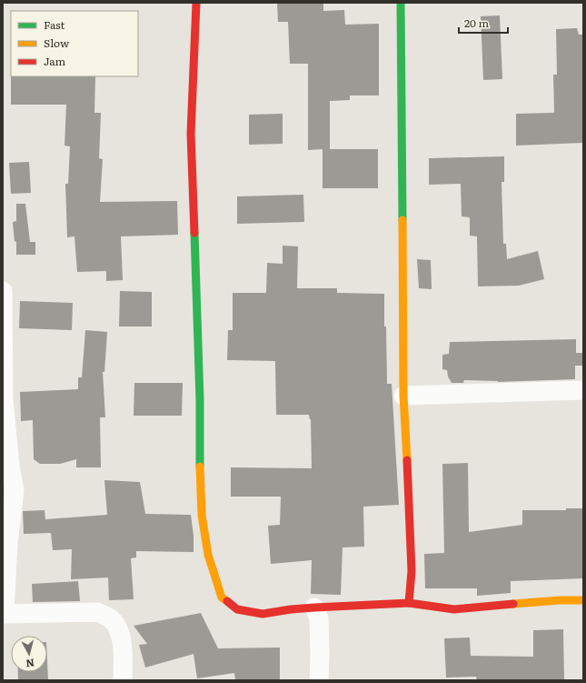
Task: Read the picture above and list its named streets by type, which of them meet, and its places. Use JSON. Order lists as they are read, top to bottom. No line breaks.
{"legend":["Fast","Slow","Jam"],"scale_bar":"20 m","north":"bottom"}
